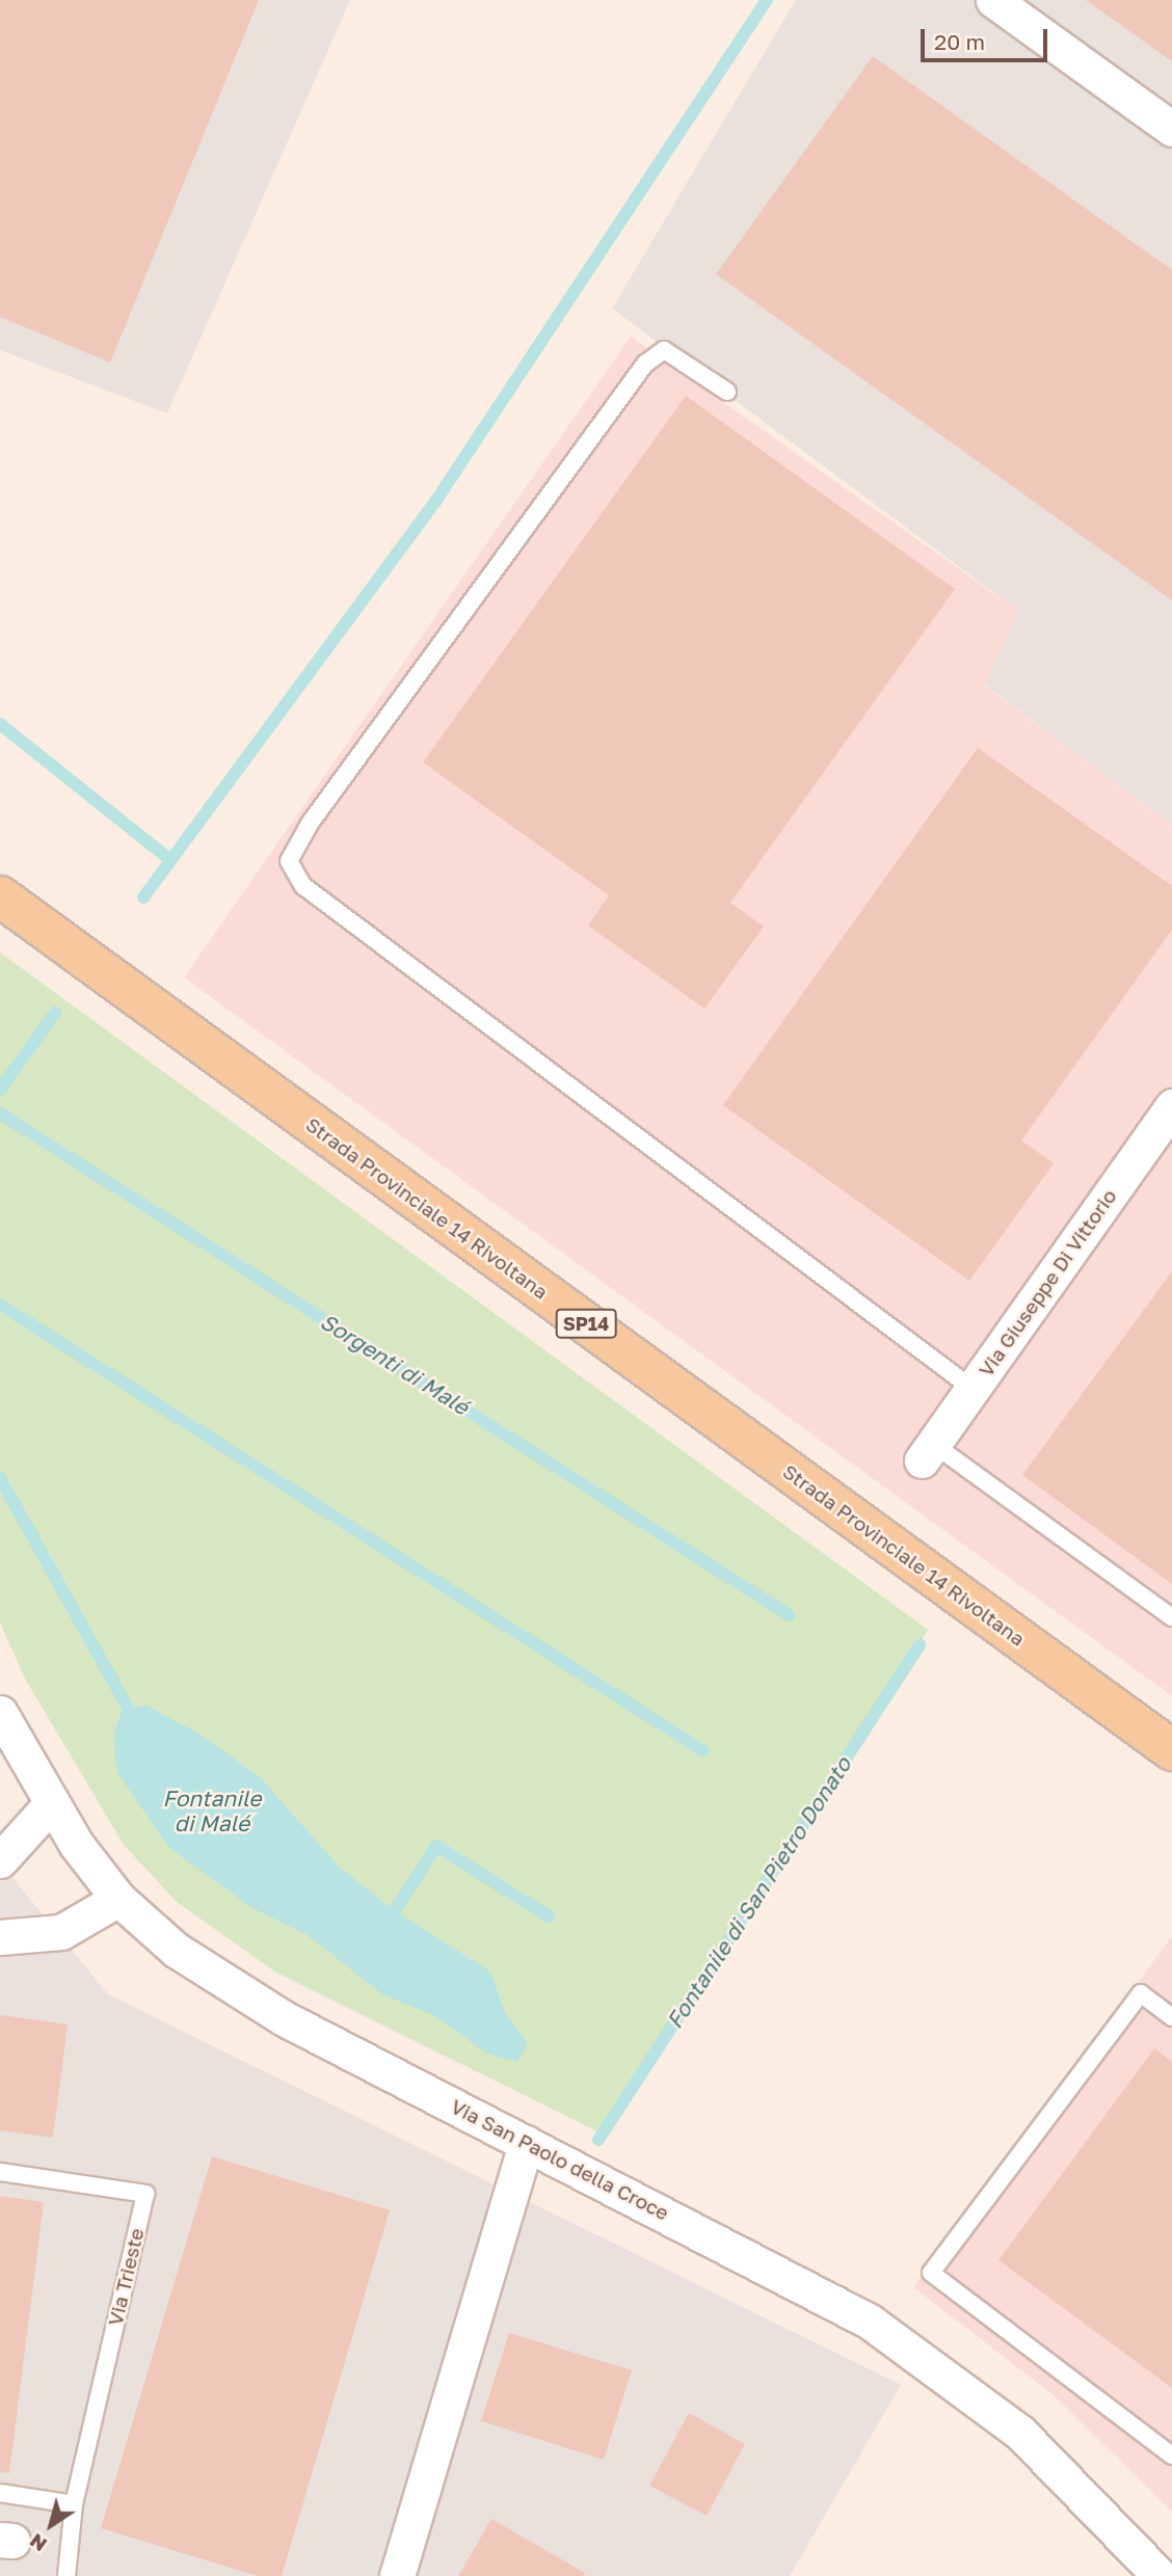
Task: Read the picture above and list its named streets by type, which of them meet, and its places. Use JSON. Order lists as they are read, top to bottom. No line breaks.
{"streets":{"main road":["Strada Provinciale 14 Rivoltana","SP14"],"street":["Via Giuseppe Di Vittorio","Via San Paolo della Croce"],"lane":["Via Trieste"]},"water":["Sorgenti di Malé","Fontanile di Malé","Fontanile di San Pietro Donato"],"scale_bar":"20 m","north":"bottom left"}
